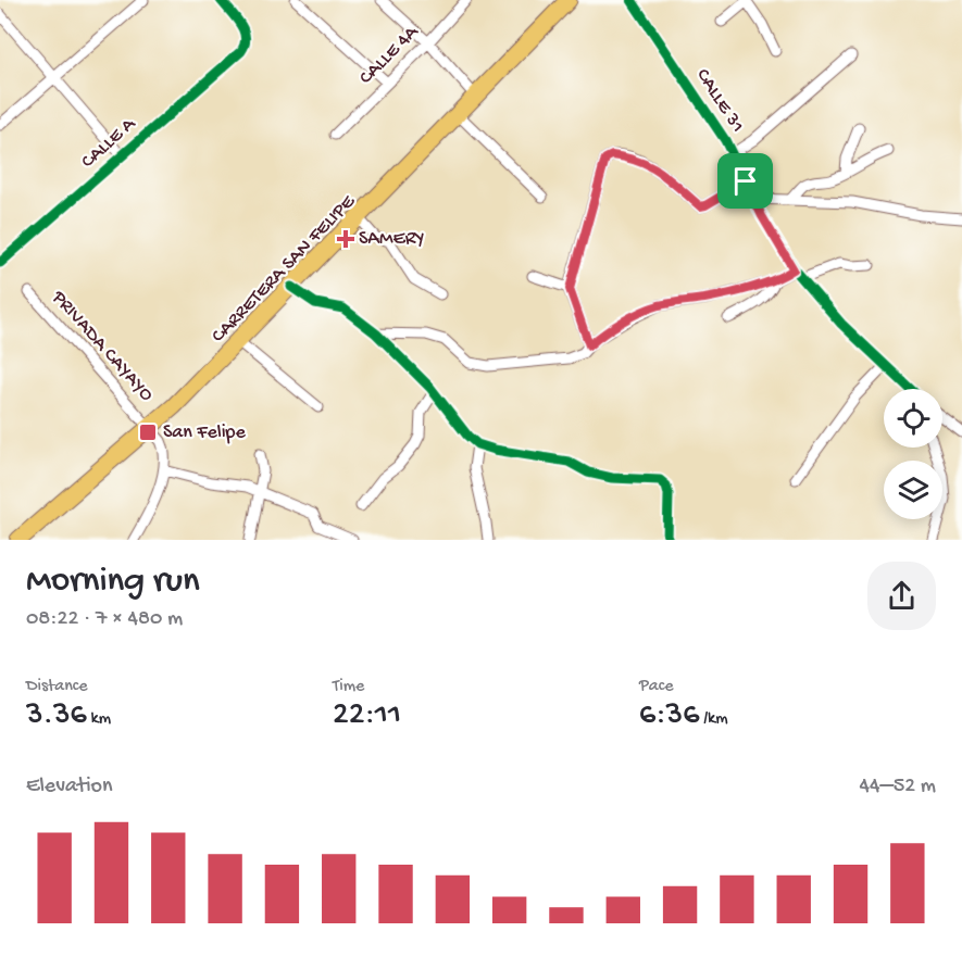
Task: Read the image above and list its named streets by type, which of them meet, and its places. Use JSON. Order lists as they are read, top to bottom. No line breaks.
{"streets":{"main road":["CARRETERA SAN FELIPE"],"street":["CALLE 4A","CALLE 31","CALLE A","PRIVADA CAYAYO"]},"crossings":[["CARRETERA SAN FELIPE","PRIVADA CAYAYO"]],"places":{"health":["SAMERY"],"transit":["San Felipe"]},"page":{"heading":["Morning run","08:22 · 7 × 480 m"],"stats":[["Distance","3.36 km"],["Time","22:11"],["Pace","6:36 /km"]],"chart":["Elevation","44–52 m"]}}
